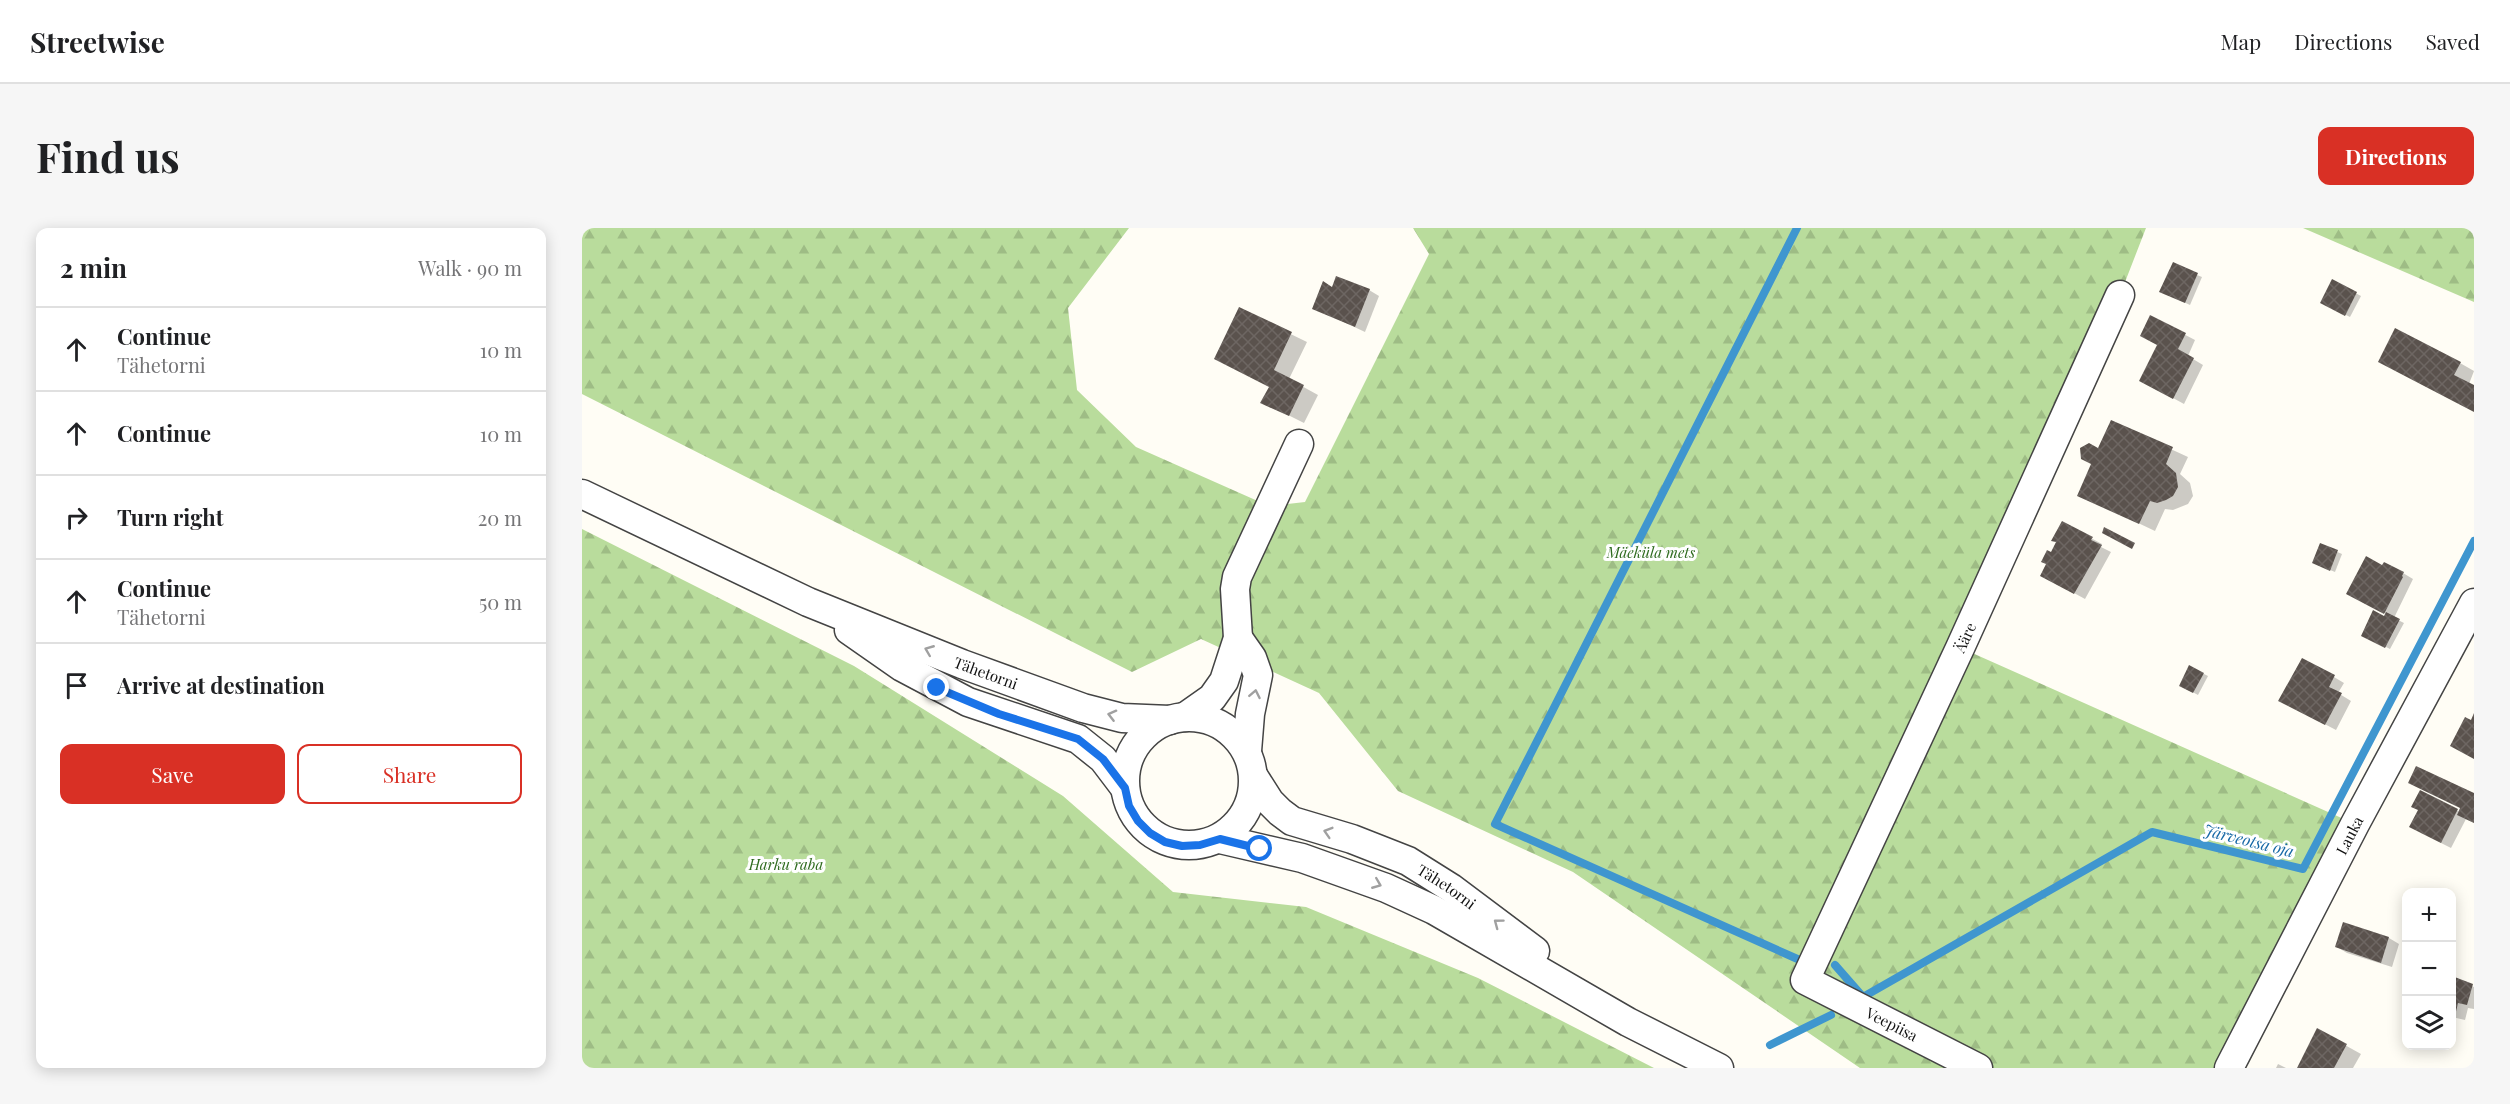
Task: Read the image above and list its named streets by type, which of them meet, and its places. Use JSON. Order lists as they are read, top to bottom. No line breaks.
{"streets":{"street":["Ääre","Tähetorni","Lauka","Veepiisa"]},"crossings":[["Ääre","Veepiisa"]],"water":["Järveotsa oja"],"parks":["Mäeküla mets","Harku raba"],"page":{"header":"Streetwise","nav":["Map","Directions","Saved"],"buttons":["Directions",["Save","Share"]],"title":"Find us","heading":["2 min","Walk · 90 m"],"list":[["Continue","Tähetorni","10 m"],["Continue","10 m"],["Turn right","20 m"],["Continue","Tähetorni","50 m"],"Arrive at destination"],"map_buttons":["+","−"]}}
